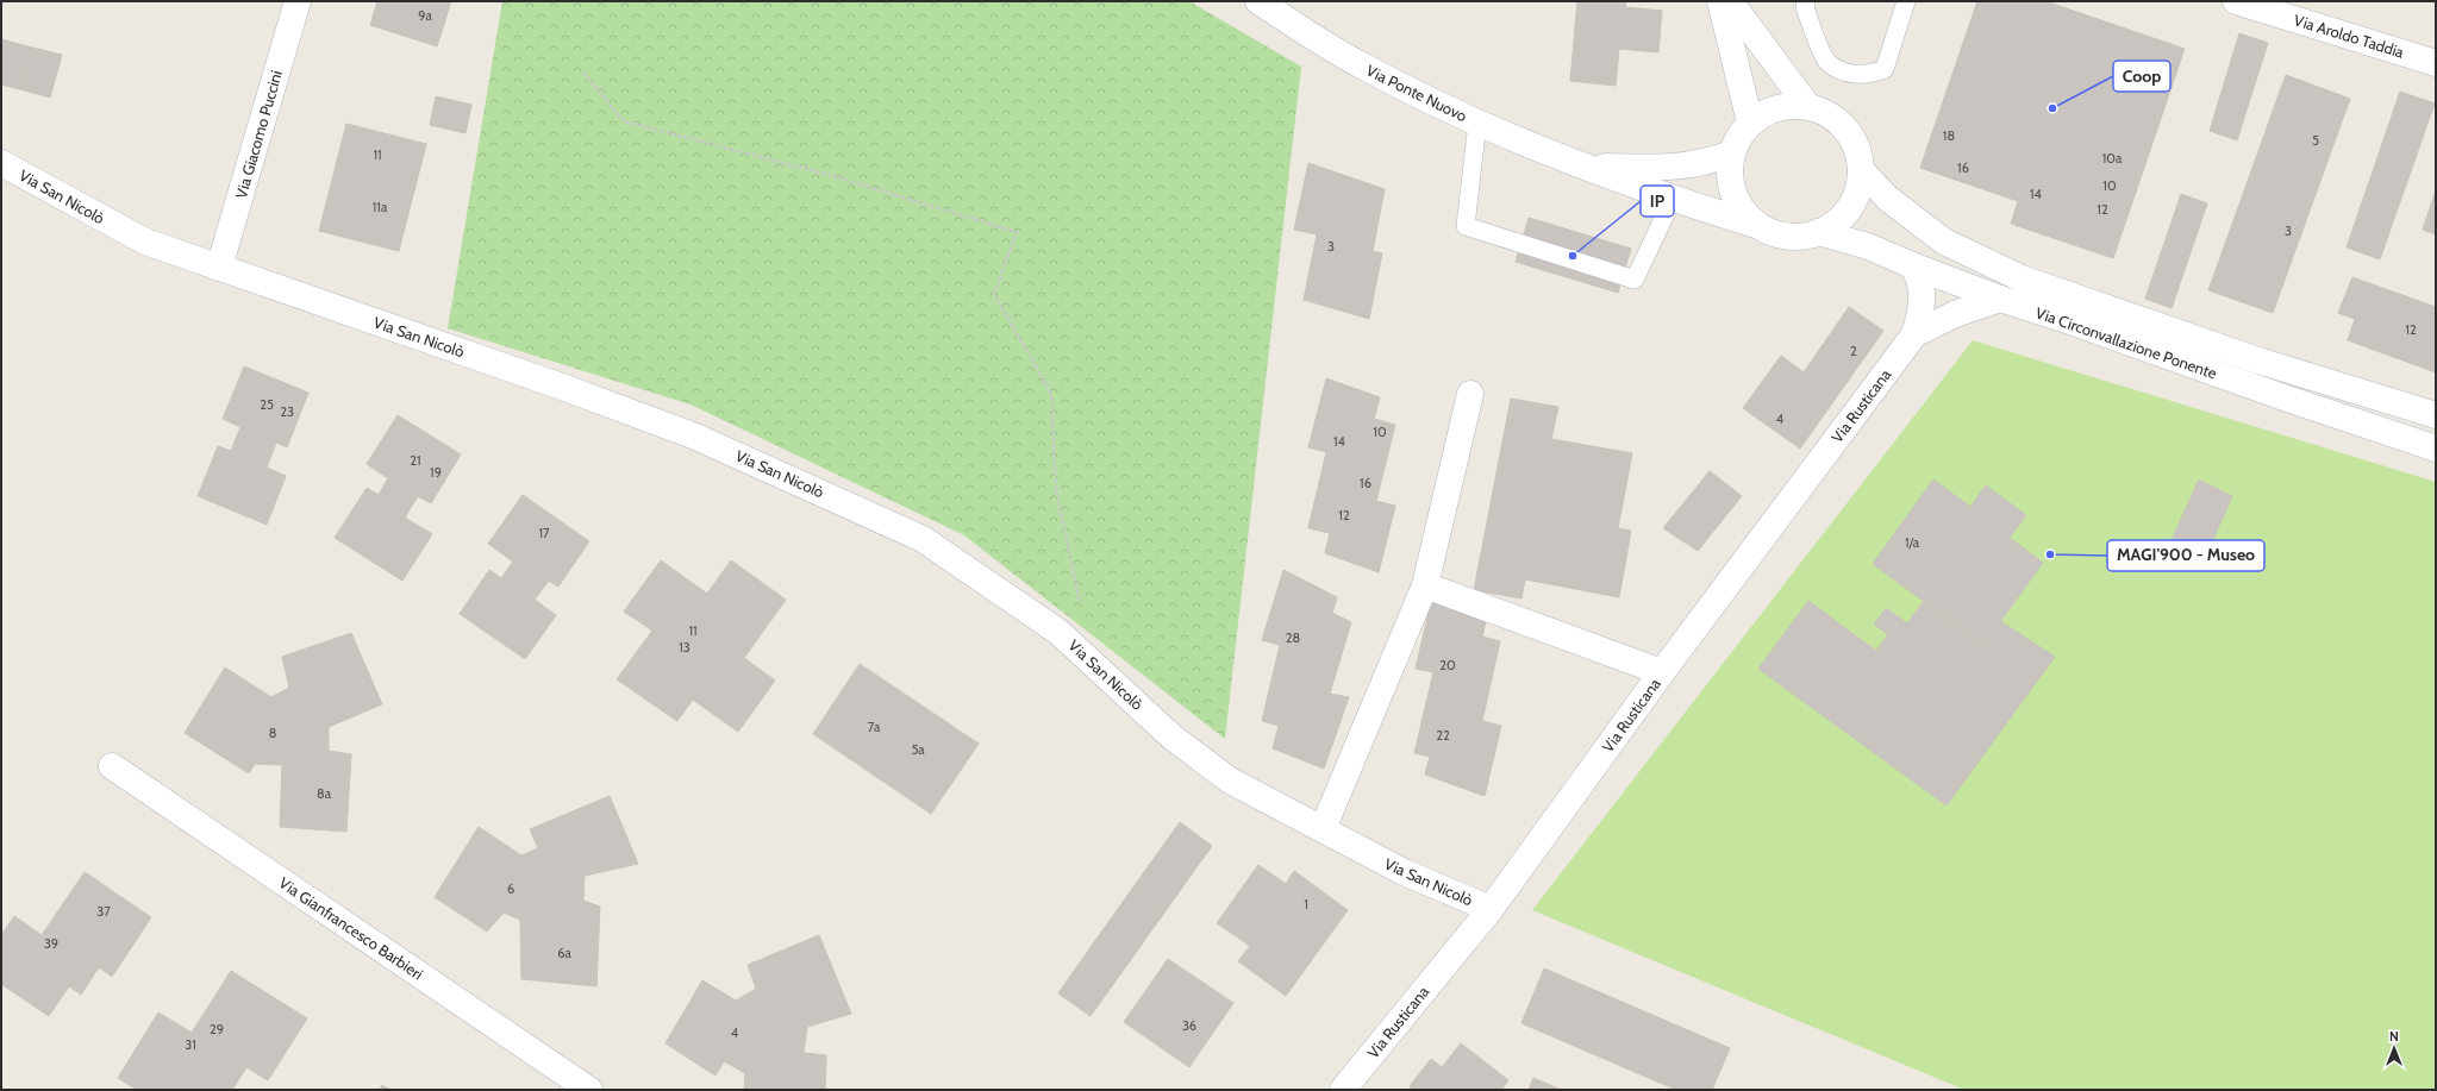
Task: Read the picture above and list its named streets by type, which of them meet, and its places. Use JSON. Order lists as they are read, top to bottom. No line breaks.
{"streets":{"street":["Via Aroldo Taddia","Via Ponte Nuovo","Via Giacomo Puccini","Via San Nicolò","Via Circonvallazione Ponente","Via Rusticana","Via Gianfrancesco Barbieri"]},"crossings":[["Via Ponte Nuovo","Via Circonvallazione Ponente"],["Via Giacomo Puccini","Via San Nicolò"],["Via San Nicolò","Via Rusticana"],["Via Circonvallazione Ponente","Via Rusticana"]],"places":["Coop","IP","MAGI'900 - Museo"],"house_numbers":["9a","18","5","11","10a","16","10","14","11a","12","3","3","12","2","25","23","4","10","14","21","19","16","12","17","1/a","11","28","13","20","7a","8","22","5a","8a","6","1","37","39","6a","36","29","4","31"],"north":"top"}
